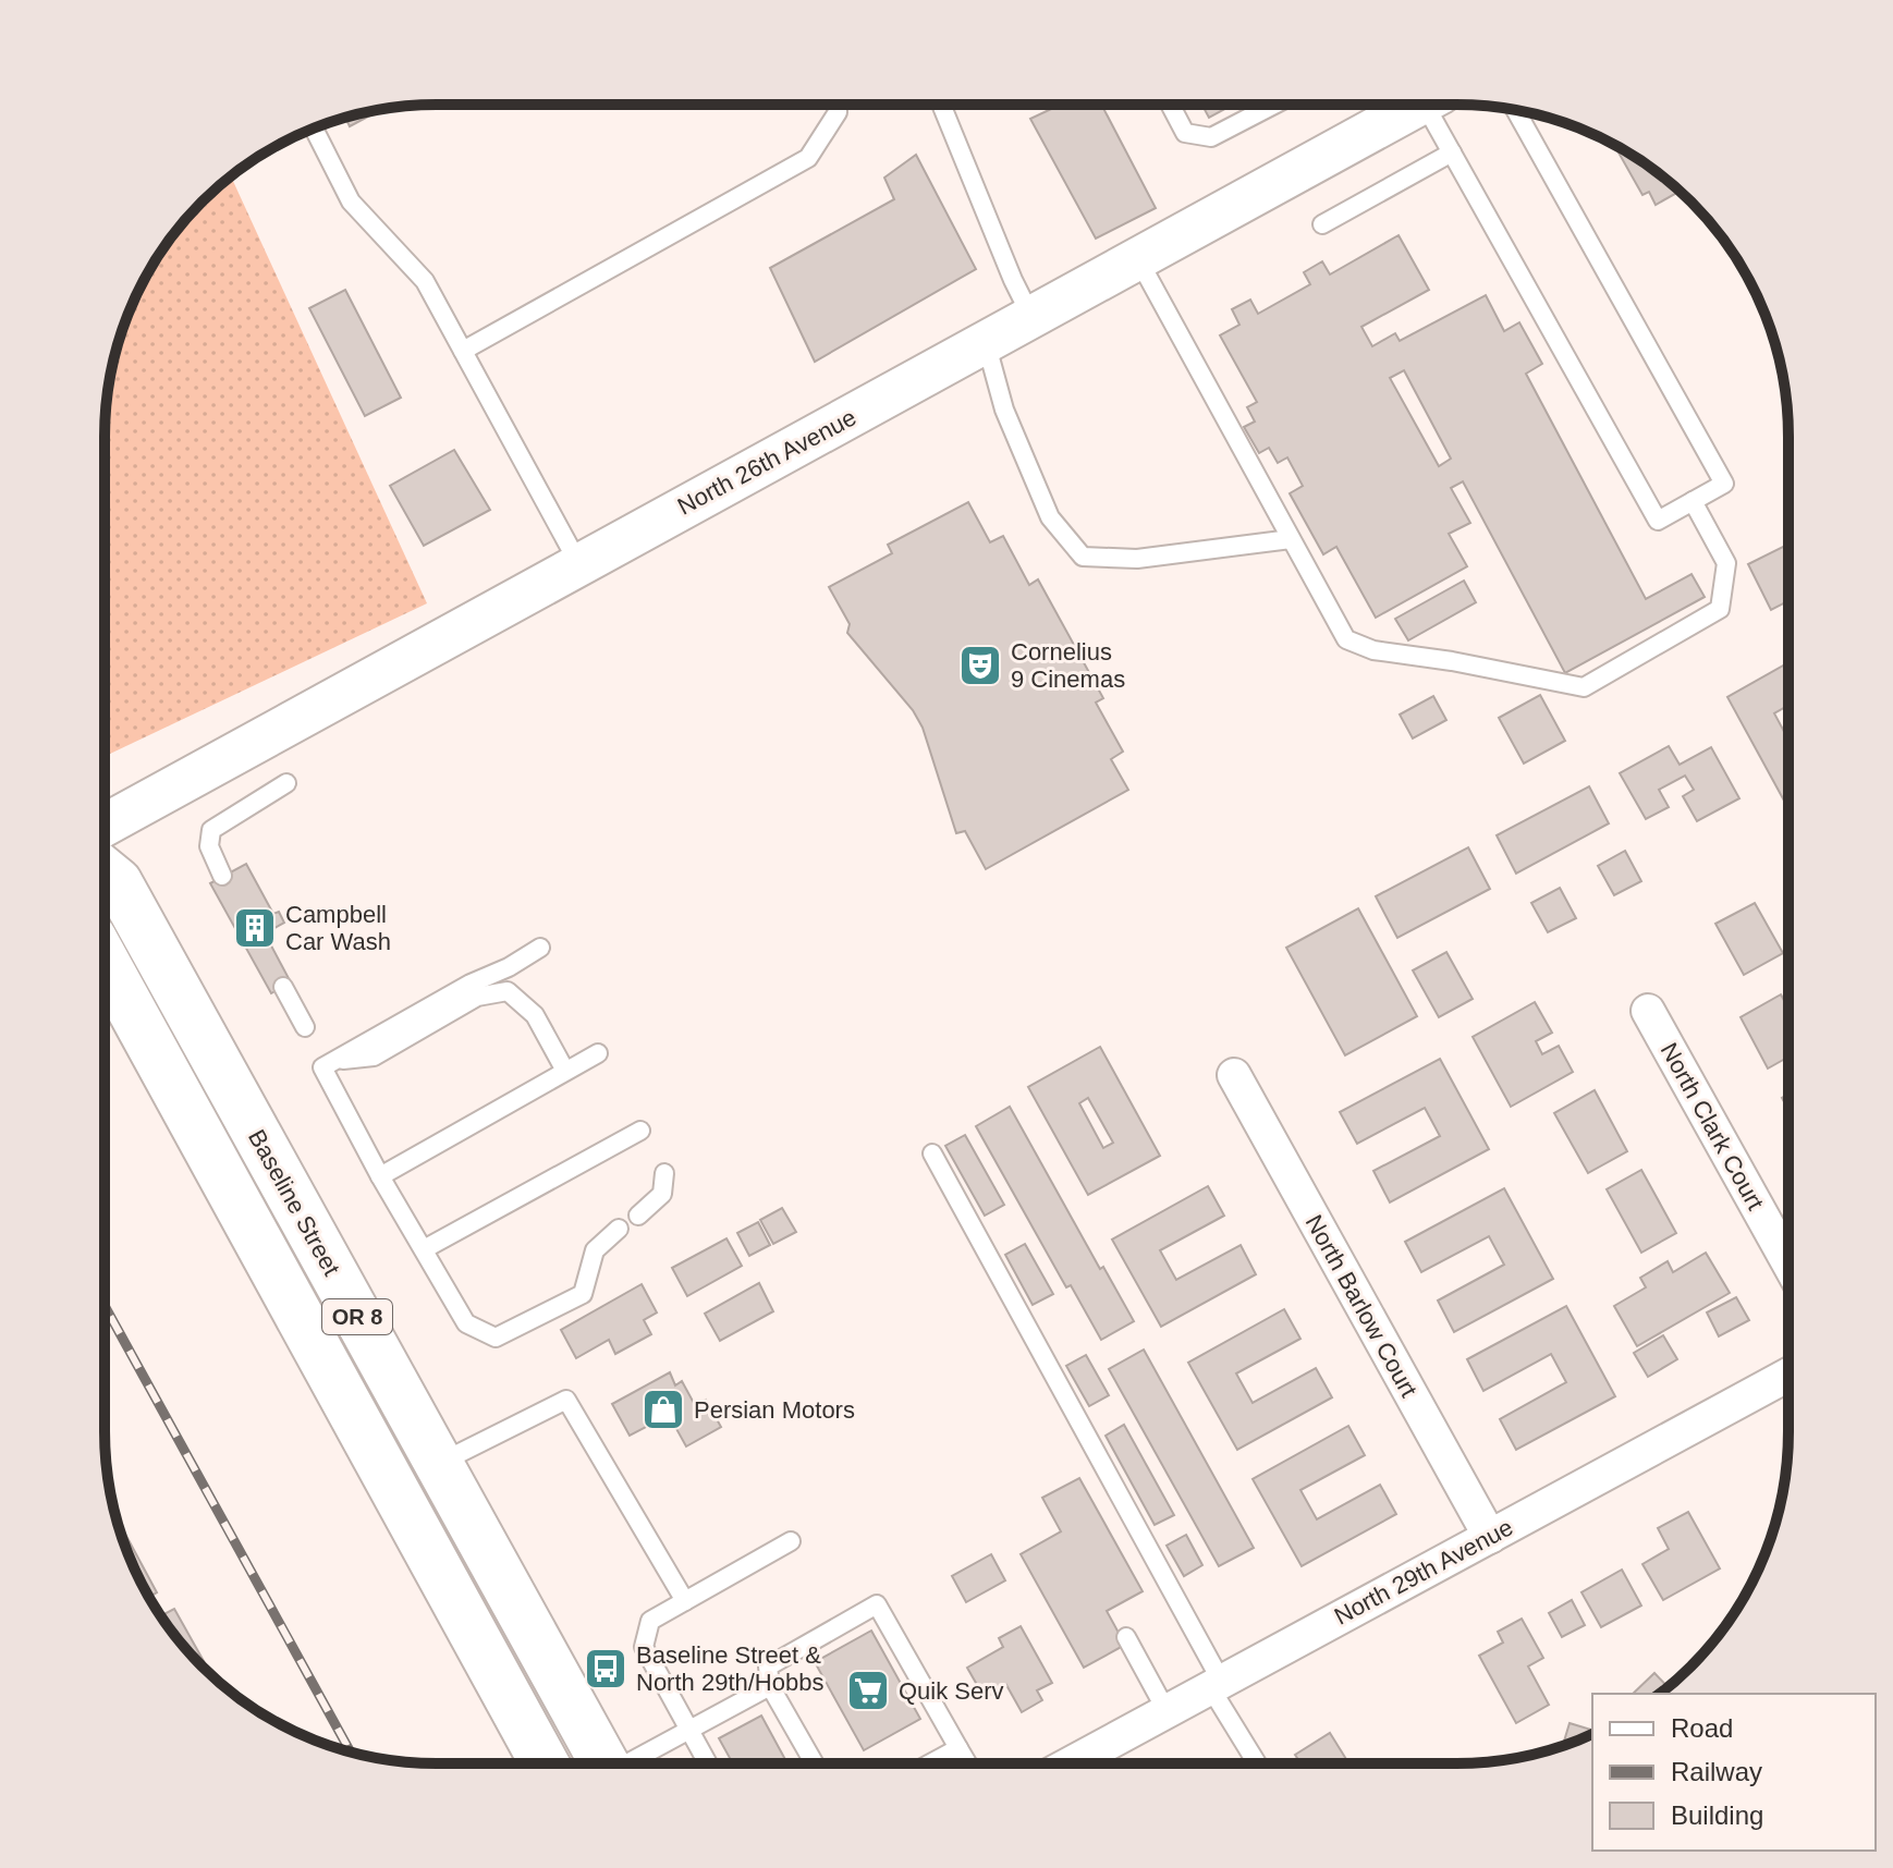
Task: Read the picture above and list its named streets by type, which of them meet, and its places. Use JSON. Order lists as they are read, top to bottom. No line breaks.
{"streets":{"highway":["Baseline Street","OR 8"],"street":["North 26th Avenue","North Clark Court","North Barlow Court","North 29th Avenue"]},"crossings":[["North Barlow Court","North 29th Avenue"]],"places":{"theatre":["Cornelius 9 Cinemas"],"building":["Campbell Car Wash"],"shop":["Persian Motors"],"bus stop":["Baseline Street & North 29th/Hobbs"],"supermarket":["Quik Serv"]},"legend":["Road","Railway","Building"]}
